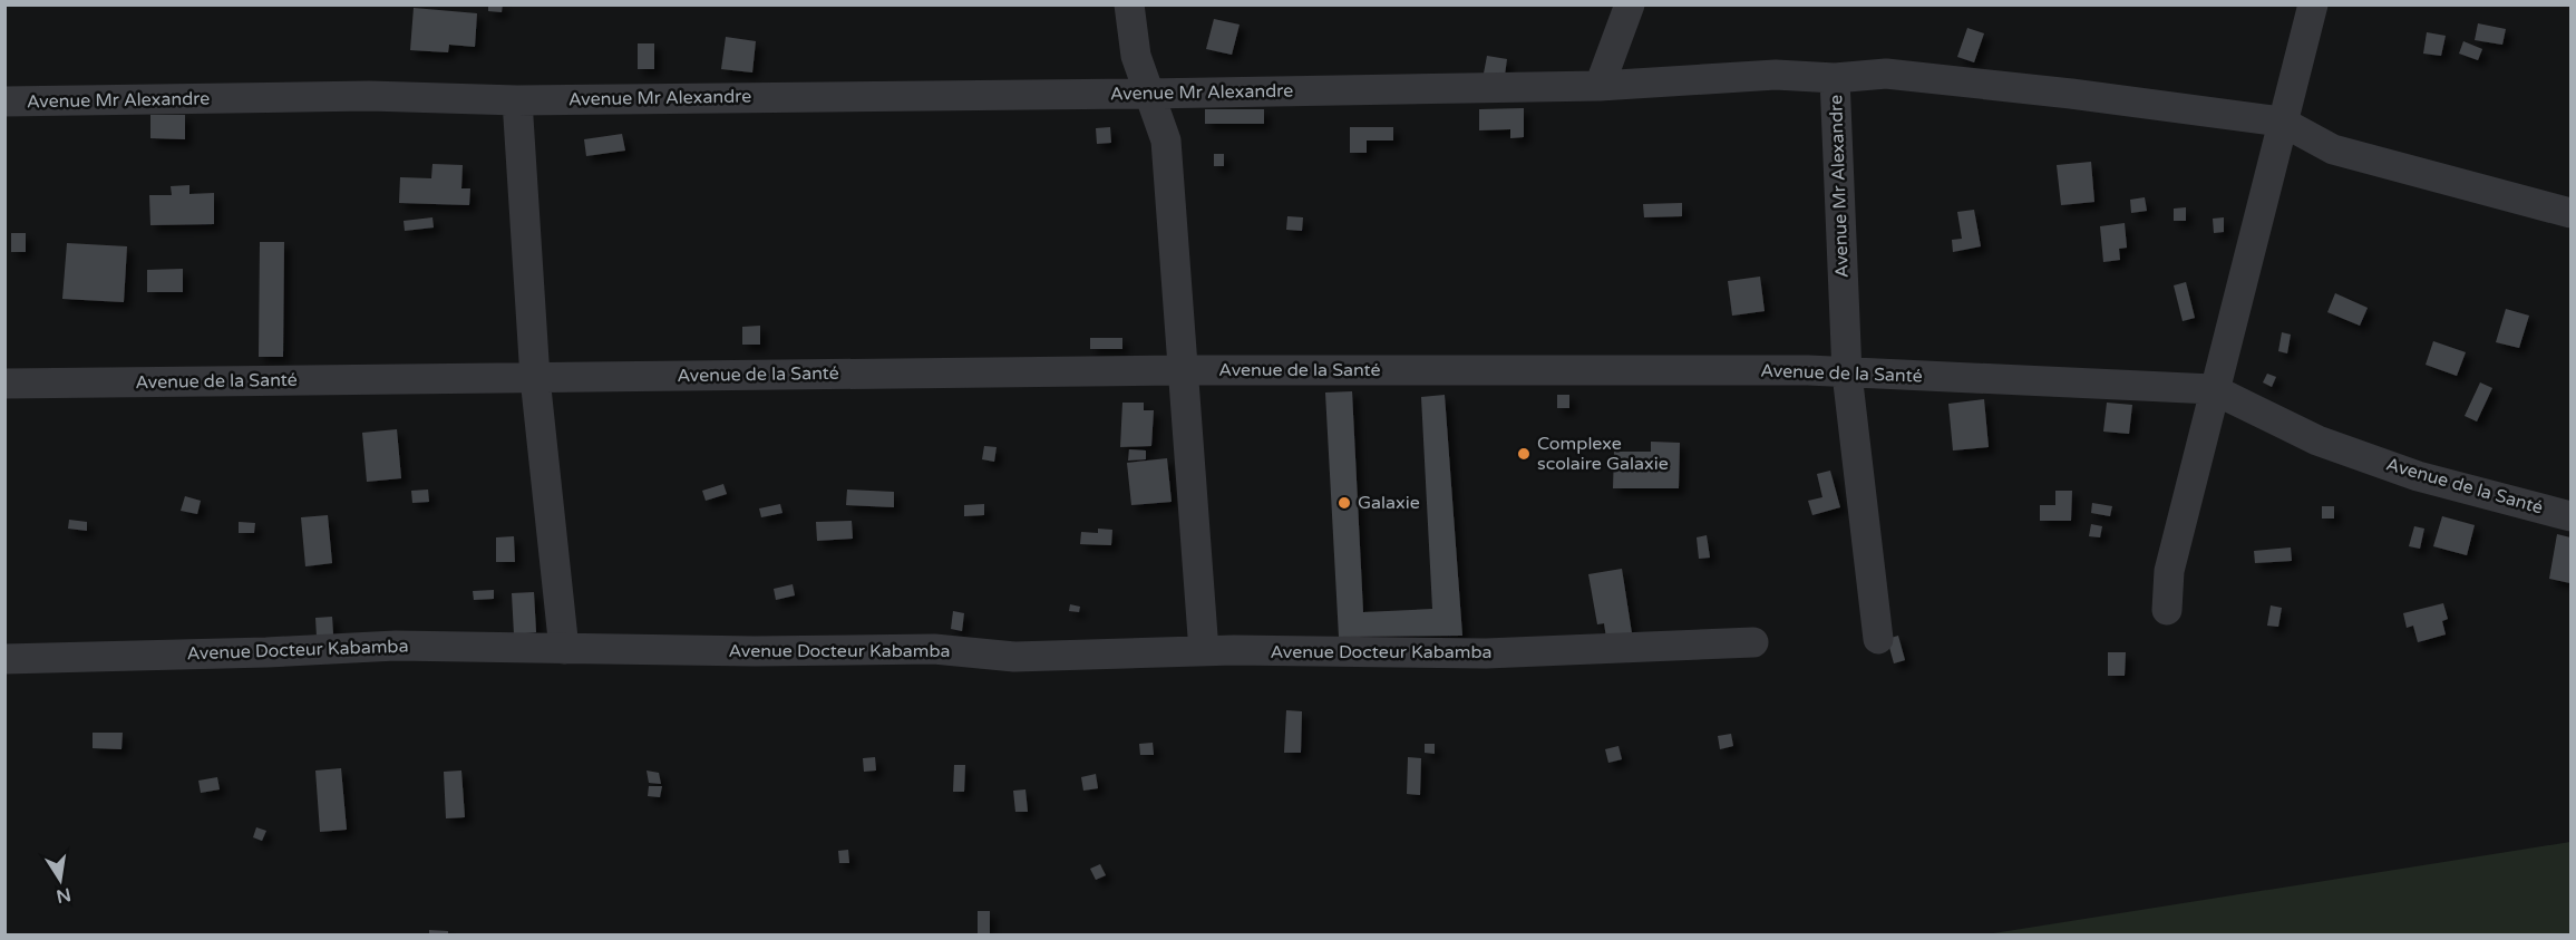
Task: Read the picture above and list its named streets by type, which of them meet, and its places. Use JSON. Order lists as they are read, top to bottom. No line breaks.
{"streets":{"street":["Avenue Mr Alexandre","Avenue de la Santé","Avenue Docteur Kabamba"]},"crossings":[["Avenue Mr Alexandre","Avenue de la Santé"]],"places":["Complexe scolaire Galaxie","Galaxie"],"north":"bottom"}
